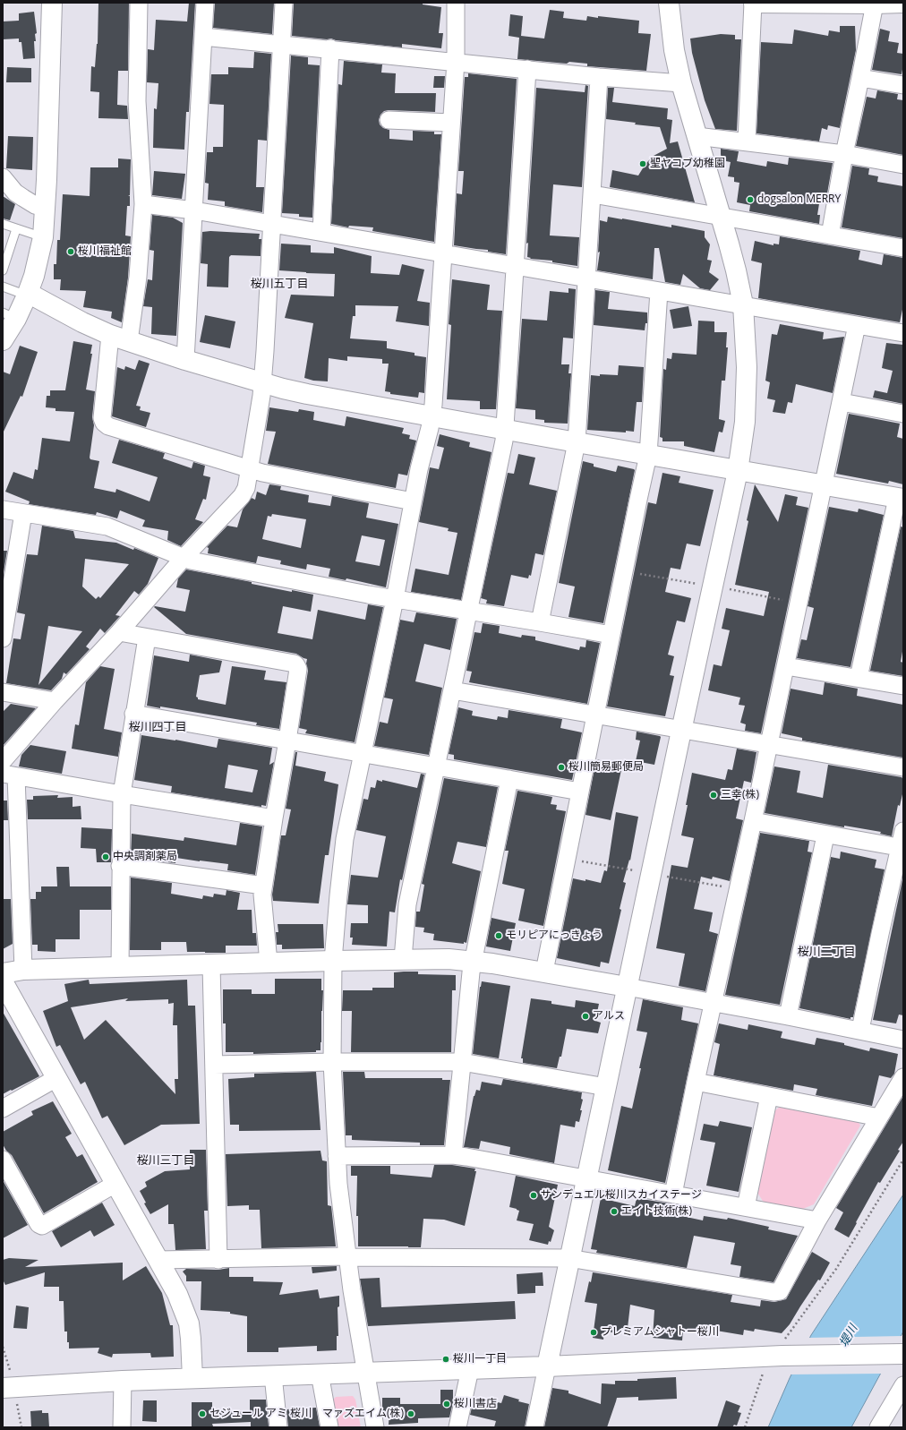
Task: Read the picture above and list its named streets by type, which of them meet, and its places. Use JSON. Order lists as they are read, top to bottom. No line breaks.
{"districts":["桜川五丁目","桜川四丁目","桜川二丁目","桜川三丁目"],"water":["堤川"],"places":["聖ヤコブ幼稚園","dogsalon MERRY","桜川福祉館","桜川簡易郵便局","三幸(株)","中央調剤薬局","モリピアにっきょう","アルス","サンデュエル桜川スカイステージ","エイト技術(株)","プレミアムシャトー桜川","桜川一丁目","桜川書店","セジュール アミ 桜川","マァズエイム(株)"]}
